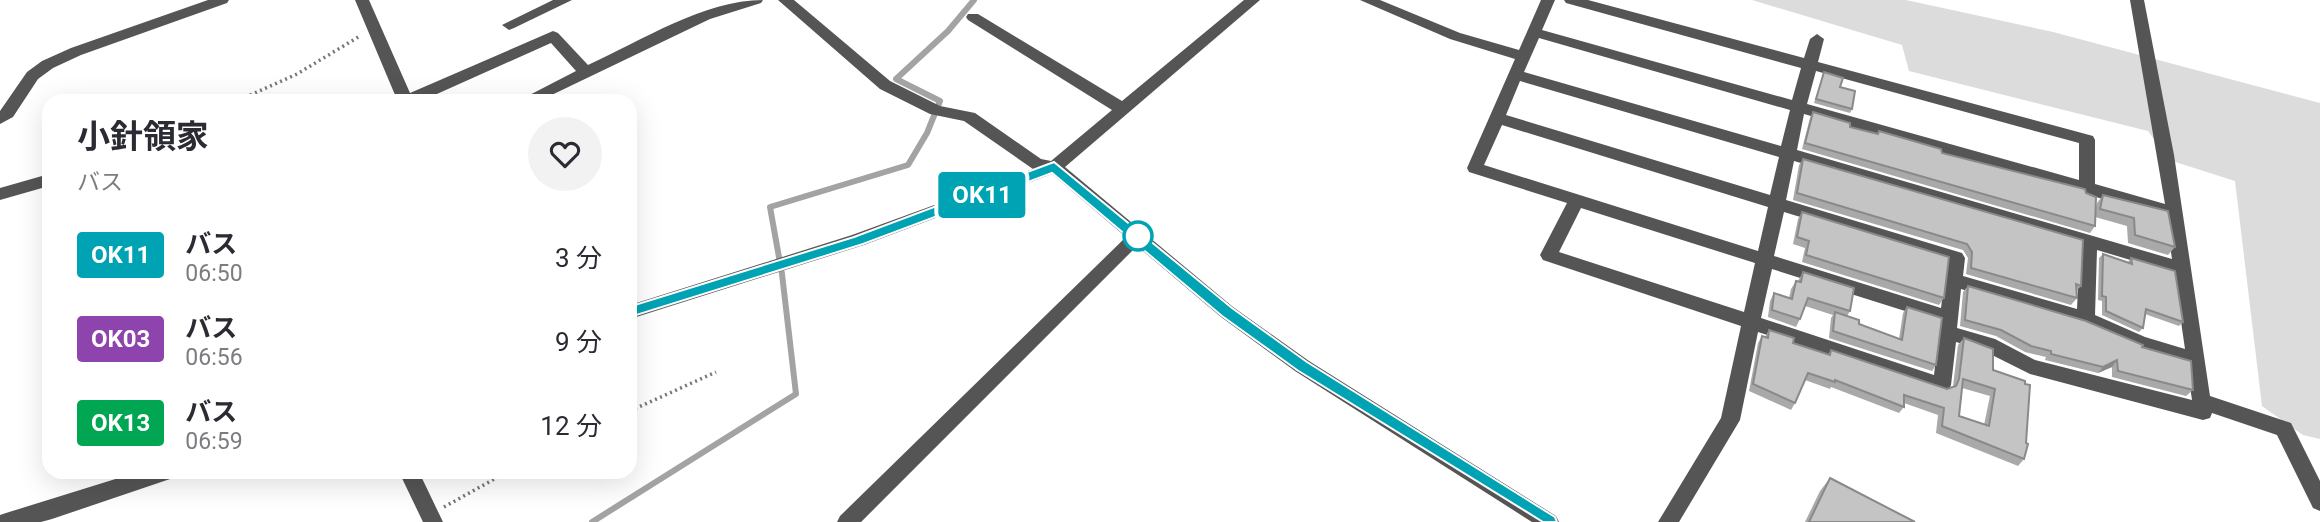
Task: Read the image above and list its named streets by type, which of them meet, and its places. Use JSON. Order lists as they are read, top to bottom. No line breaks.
{"lines":["bus line OK11"],"page":{"on_map":"OK11","heading":["小針領家","バス"],"list":[{"mark":"OK11","name":"バス","note":"06:50","value":"3 分"},{"mark":"OK03","name":"バス","note":"06:56","value":"9 分"},{"mark":"OK13","name":"バス","note":"06:59","value":"12 分"}]}}
